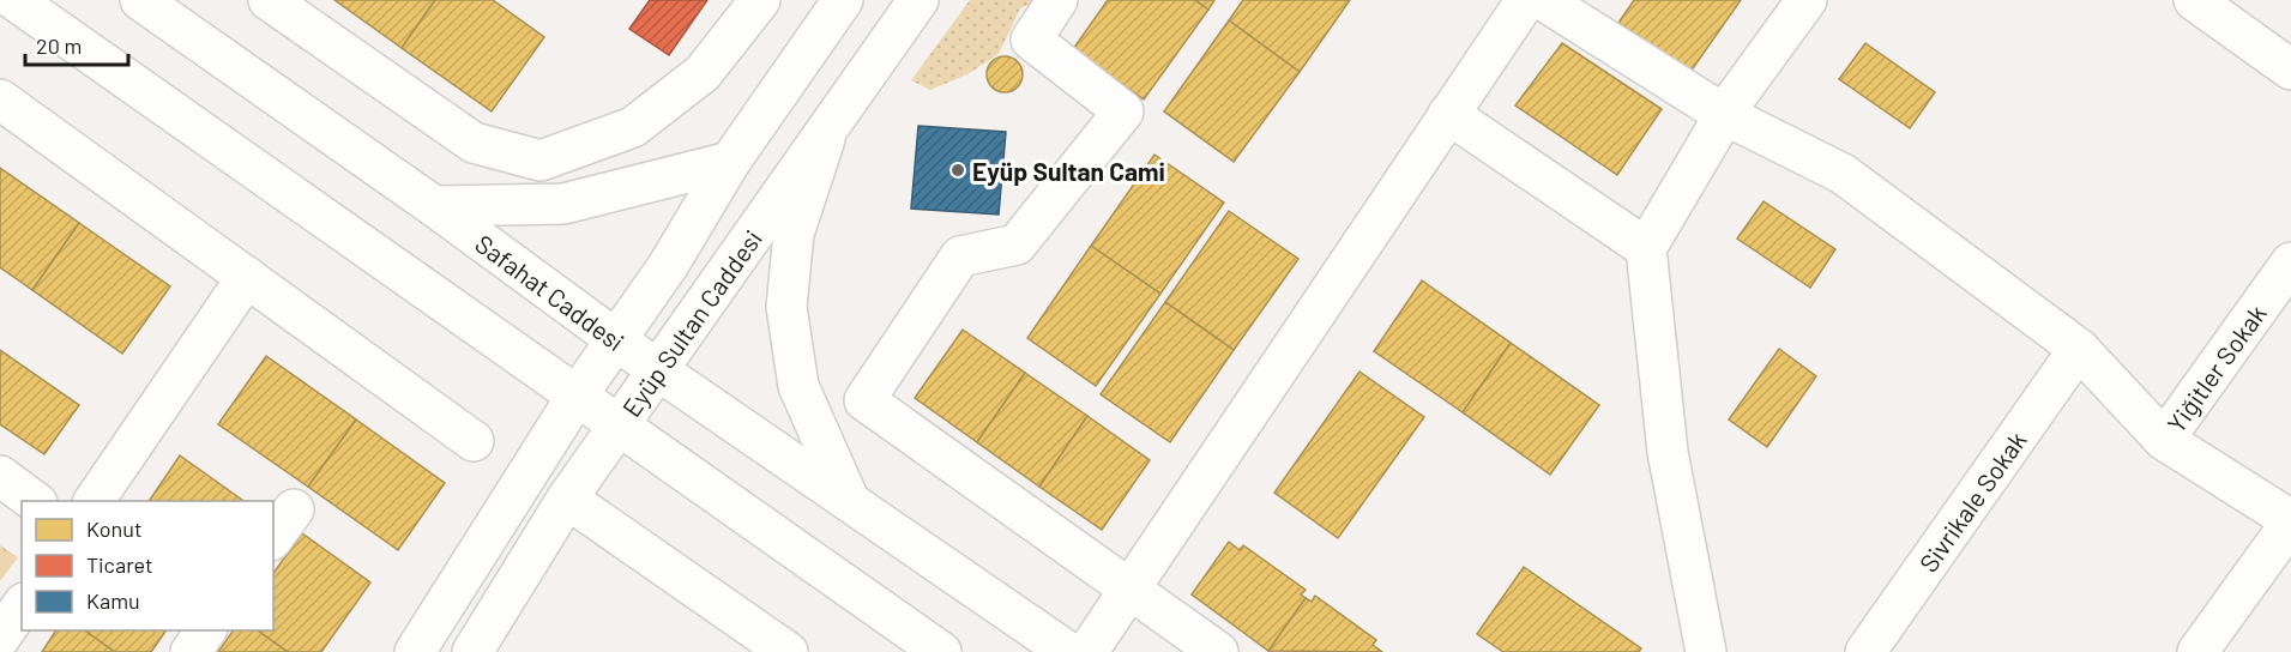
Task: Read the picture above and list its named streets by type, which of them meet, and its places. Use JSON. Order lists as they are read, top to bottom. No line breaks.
{"streets":{"street":["Safahat Caddesi","Eyüp Sultan Caddesi","Yiğitler Sokak","Sivrikale Sokak"]},"crossings":[["Safahat Caddesi","Eyüp Sultan Caddesi"]],"places":["Eyüp Sultan Cami"],"legend":["Konut","Ticaret","Kamu"],"scale_bar":"20 m"}
